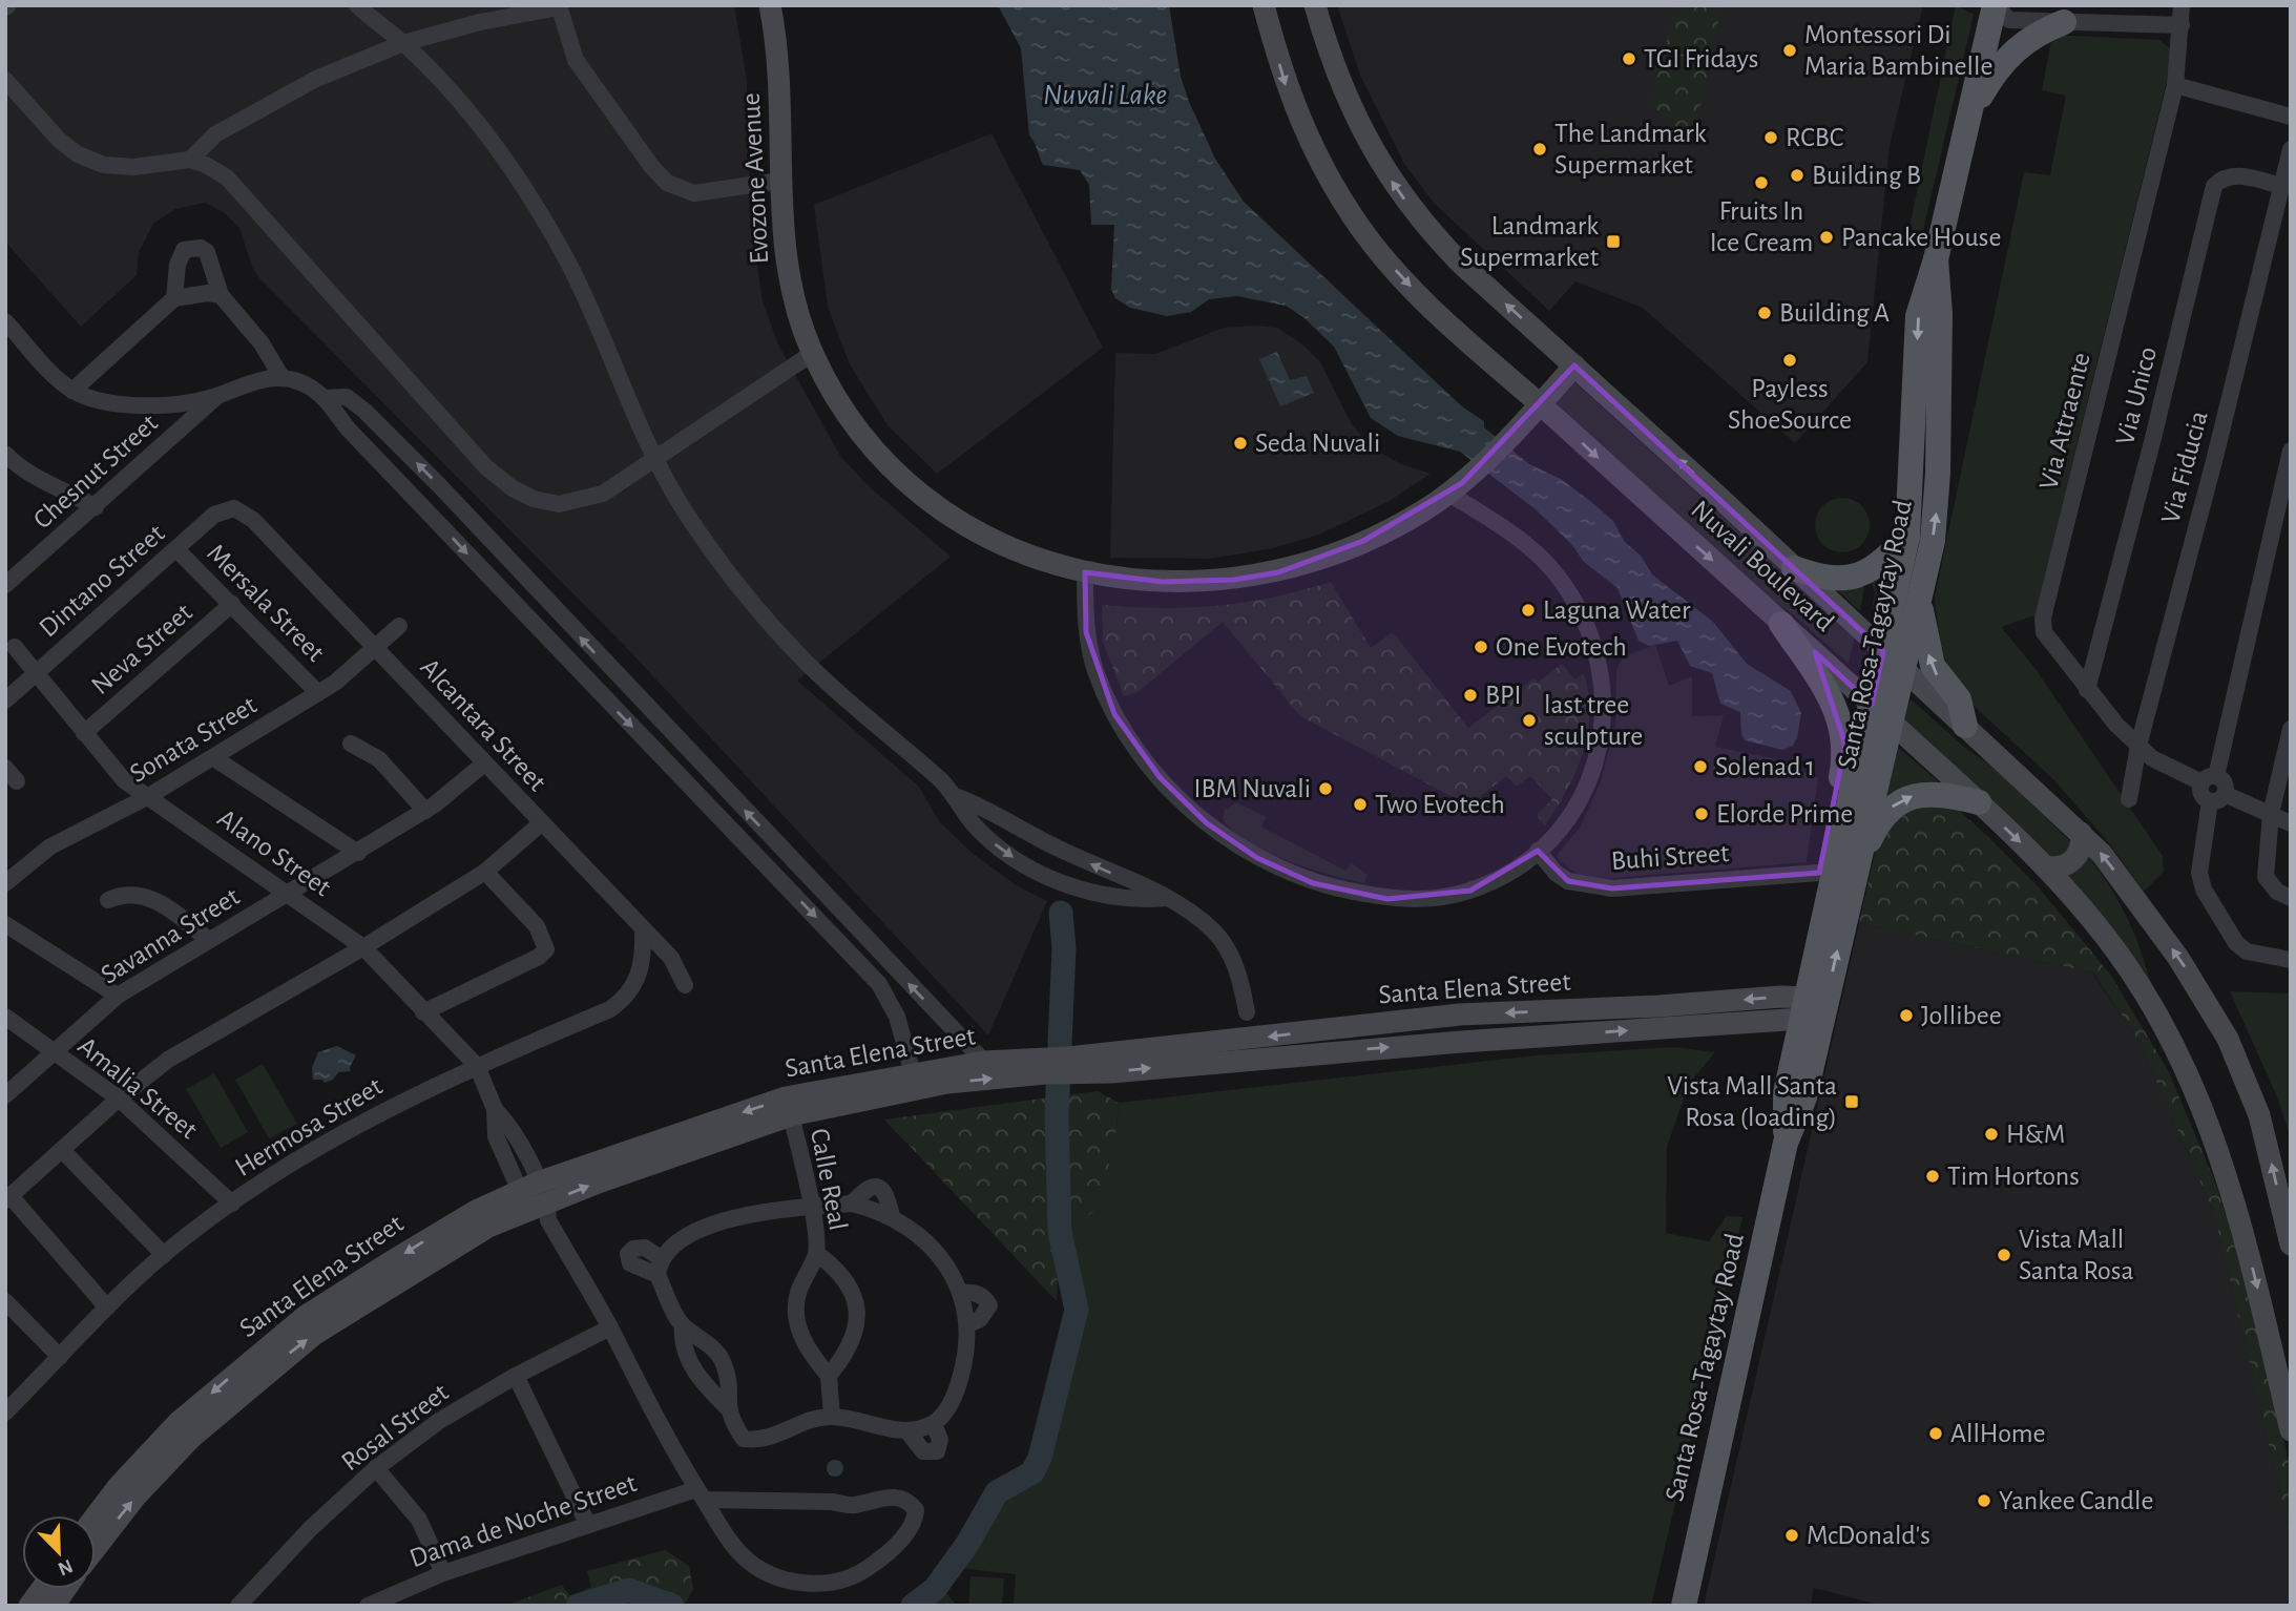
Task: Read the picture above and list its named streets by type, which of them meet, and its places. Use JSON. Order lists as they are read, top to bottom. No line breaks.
{"streets":{"main road":["Santa Rosa-Tagaytay Road"],"street":["Evozone Avenue","Via Unico","Via Attraente","Via Fiducia","Chesnut Street","Nuvali Boulevard","Dintano Street","Mersala Street","Neva Street","Alcantara Street","Sonata Street","Alano Street","Buhi Street","Savanna Street","Santa Elena Street","Amalia Street","Hermosa Street","Calle Real","Rosal Street","Dama de Noche Street"]},"crossings":[["Evozone Avenue","Nuvali Boulevard"],["Via Unico","Via Attraente"],["Via Unico","Via Fiducia"],["Via Attraente","Via Fiducia"],["Nuvali Boulevard","Santa Rosa-Tagaytay Road"],["Dintano Street","Mersala Street"],["Dintano Street","Alcantara Street"],["Dintano Street","Alano Street"],["Mersala Street","Neva Street"],["Mersala Street","Sonata Street"],["Santa Rosa-Tagaytay Road","Santa Elena Street"],["Neva Street","Alano Street"],["Alcantara Street","Sonata Street"],["Alcantara Street","Savanna Street"],["Alcantara Street","Hermosa Street"],["Sonata Street","Alano Street"],["Alano Street","Savanna Street"],["Alano Street","Santa Elena Street"],["Alano Street","Hermosa Street"],["Alano Street","Rosal Street"],["Alano Street","Dama de Noche Street"],["Savanna Street","Amalia Street"],["Santa Elena Street","Calle Real"],["Amalia Street","Hermosa Street"]],"water":["Nuvali Lake"],"places":{"other":["Montessori Di Maria Bambinelle","TGI Fridays","RCBC","The Landmark Supermarket","Building B","Fruits In Ice Cream","Pancake House","Building A","Payless ShoeSource","Seda Nuvali","Laguna Water","One Evotech","BPI","last tree sculpture","Solenad 1","IBM Nuvali","Two Evotech","Elorde Prime","Jollibee","H&M","Tim Hortons","Vista Mall Santa Rosa","AllHome","Yankee Candle","McDonald's"],"transit":["Landmark Supermarket","Vista Mall Santa Rosa (loading)"]},"north":"bottom right"}
